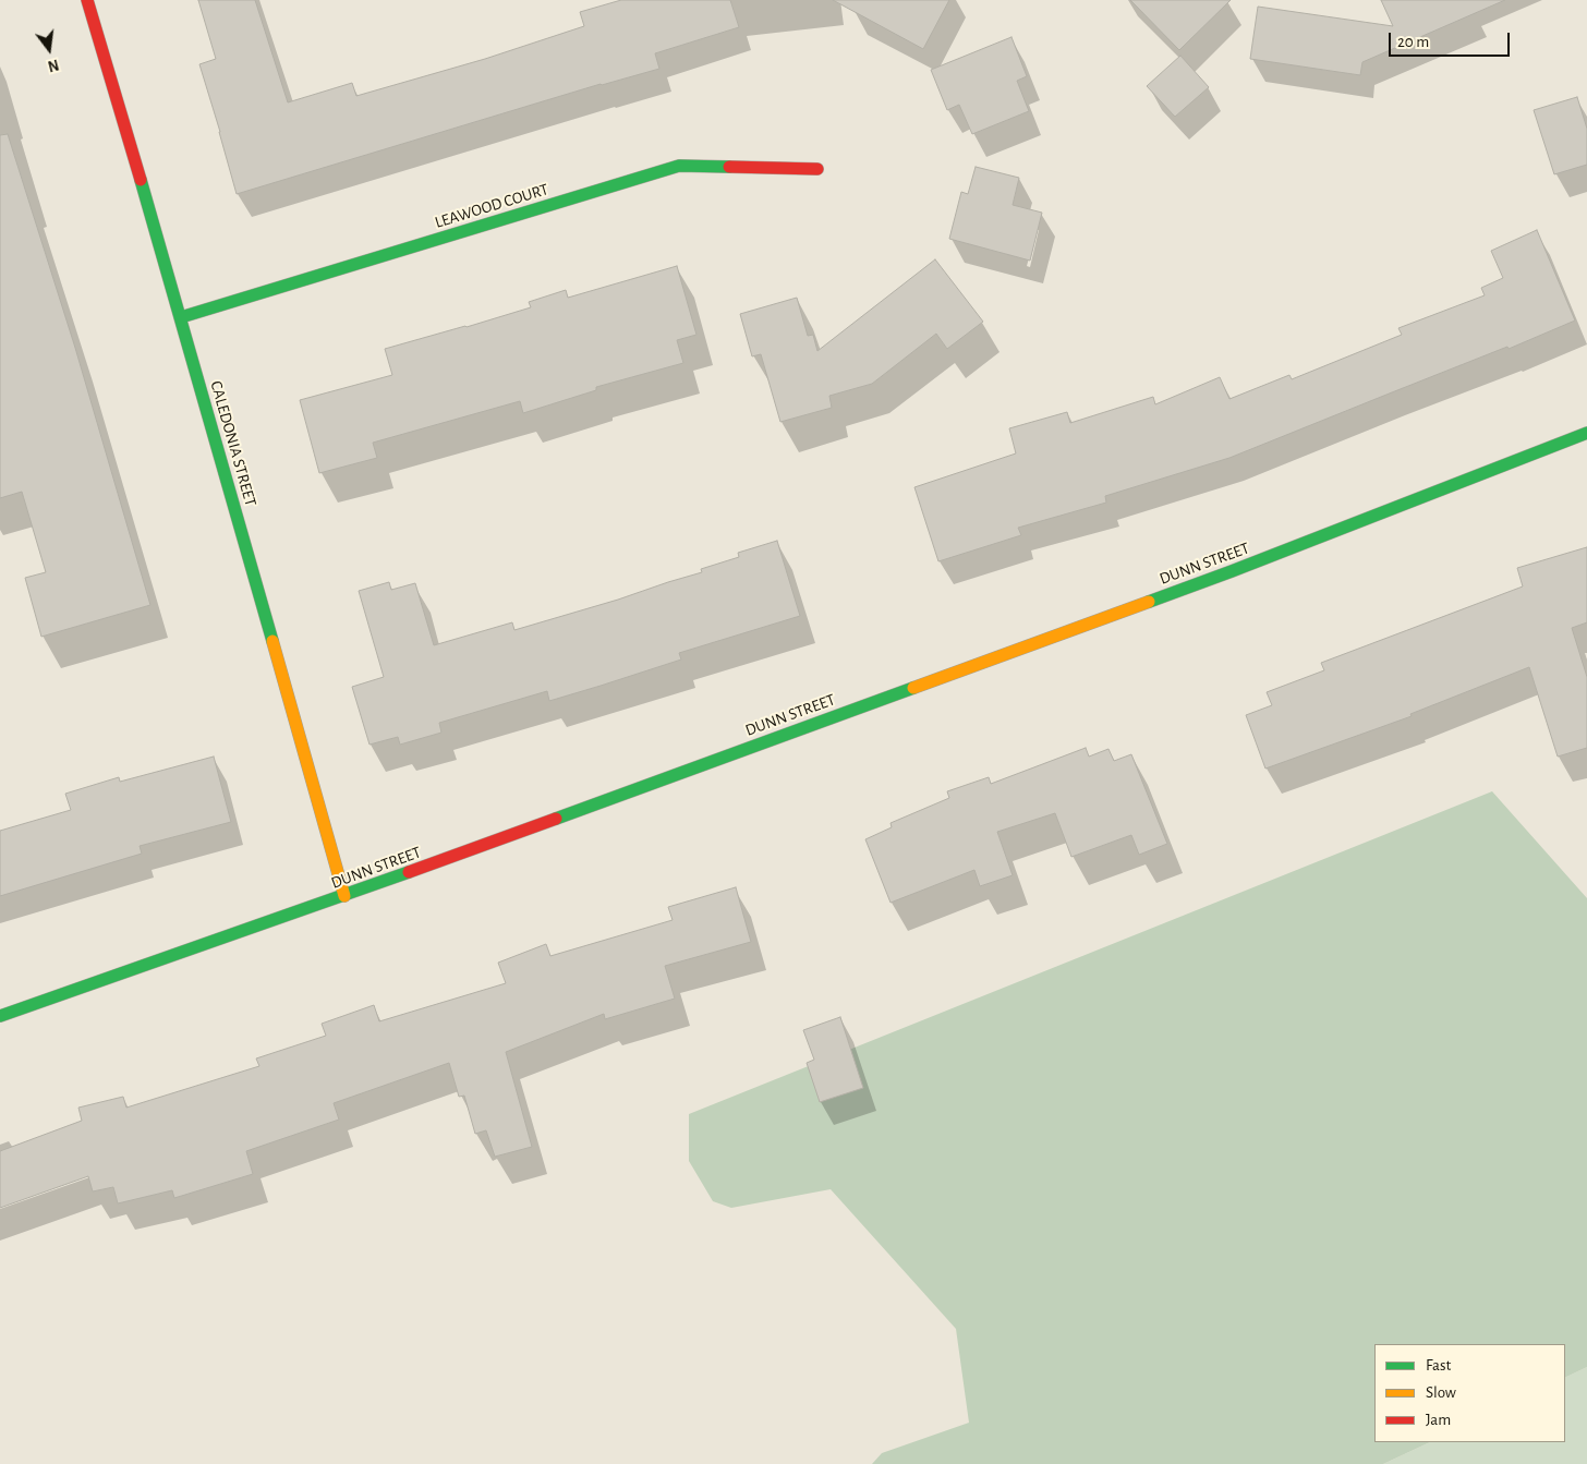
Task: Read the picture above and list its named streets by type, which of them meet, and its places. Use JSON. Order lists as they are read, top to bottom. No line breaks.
{"streets":{"street":["LEAWOOD COURT","CALEDONIA STREET","DUNN STREET"]},"crossings":[["LEAWOOD COURT","CALEDONIA STREET"],["CALEDONIA STREET","DUNN STREET"]],"legend":["Fast","Slow","Jam"],"scale_bar":"20 m","north":"bottom"}
